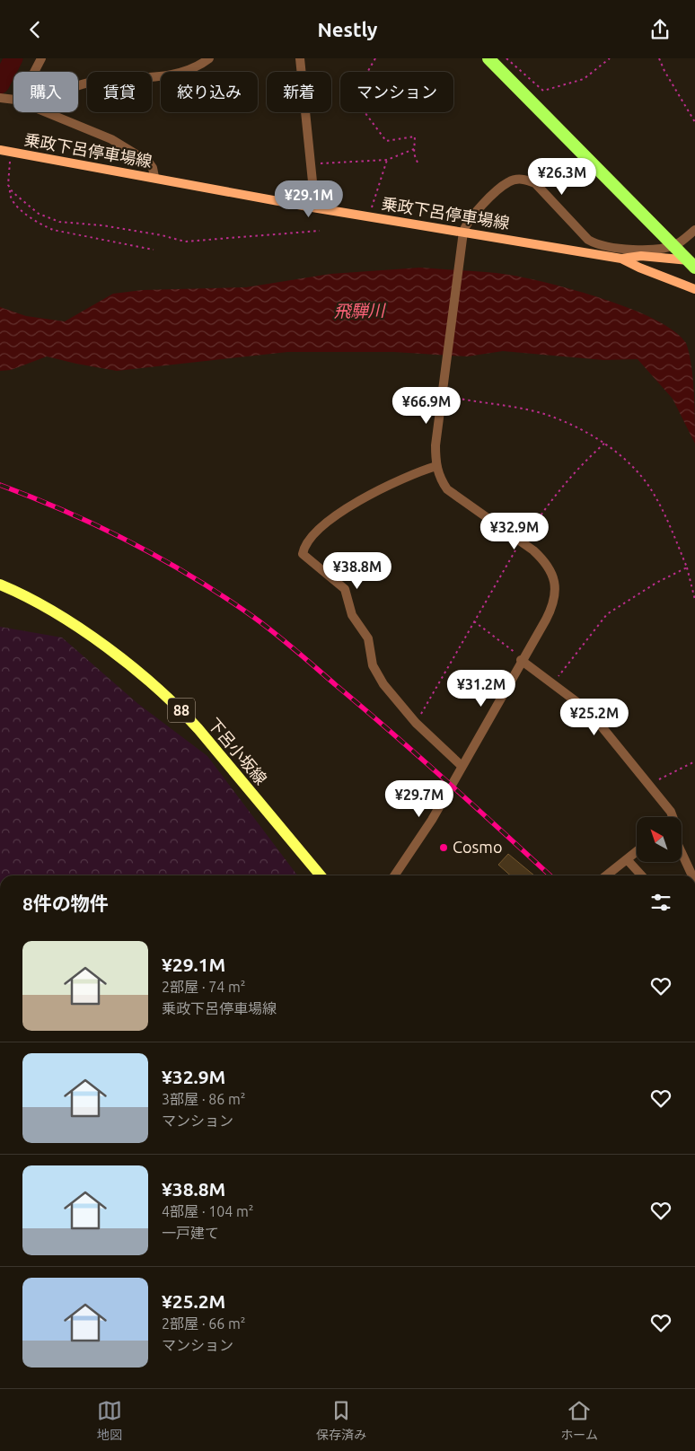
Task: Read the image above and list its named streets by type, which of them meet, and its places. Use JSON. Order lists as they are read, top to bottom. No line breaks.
{"streets":{"main road":["乗政下呂停車場線","88","下呂小坂線"]},"water":["飛騨川"],"places":["Cosmo"],"north":"top left","page":{"header":"Nestly","chip":["購入","賃貸","絞り込み","新着","マンション"],"price":["¥26.3M","¥29.1M","¥66.9M","¥32.9M","¥38.8M","¥31.2M","¥25.2M","¥29.7M"],"heading":"8件の物件","list":[{"name":"¥29.1M","note":"2部屋 · 74 m² · 乗政下呂停車場線"},{"name":"¥32.9M","note":"3部屋 · 86 m² · マンション"},{"name":"¥38.8M","note":"4部屋 · 104 m² · 一戸建て"},{"name":"¥25.2M","note":"2部屋 · 66 m² · マンション"}],"tabs":["地図","保存済み","ホーム"]}}
